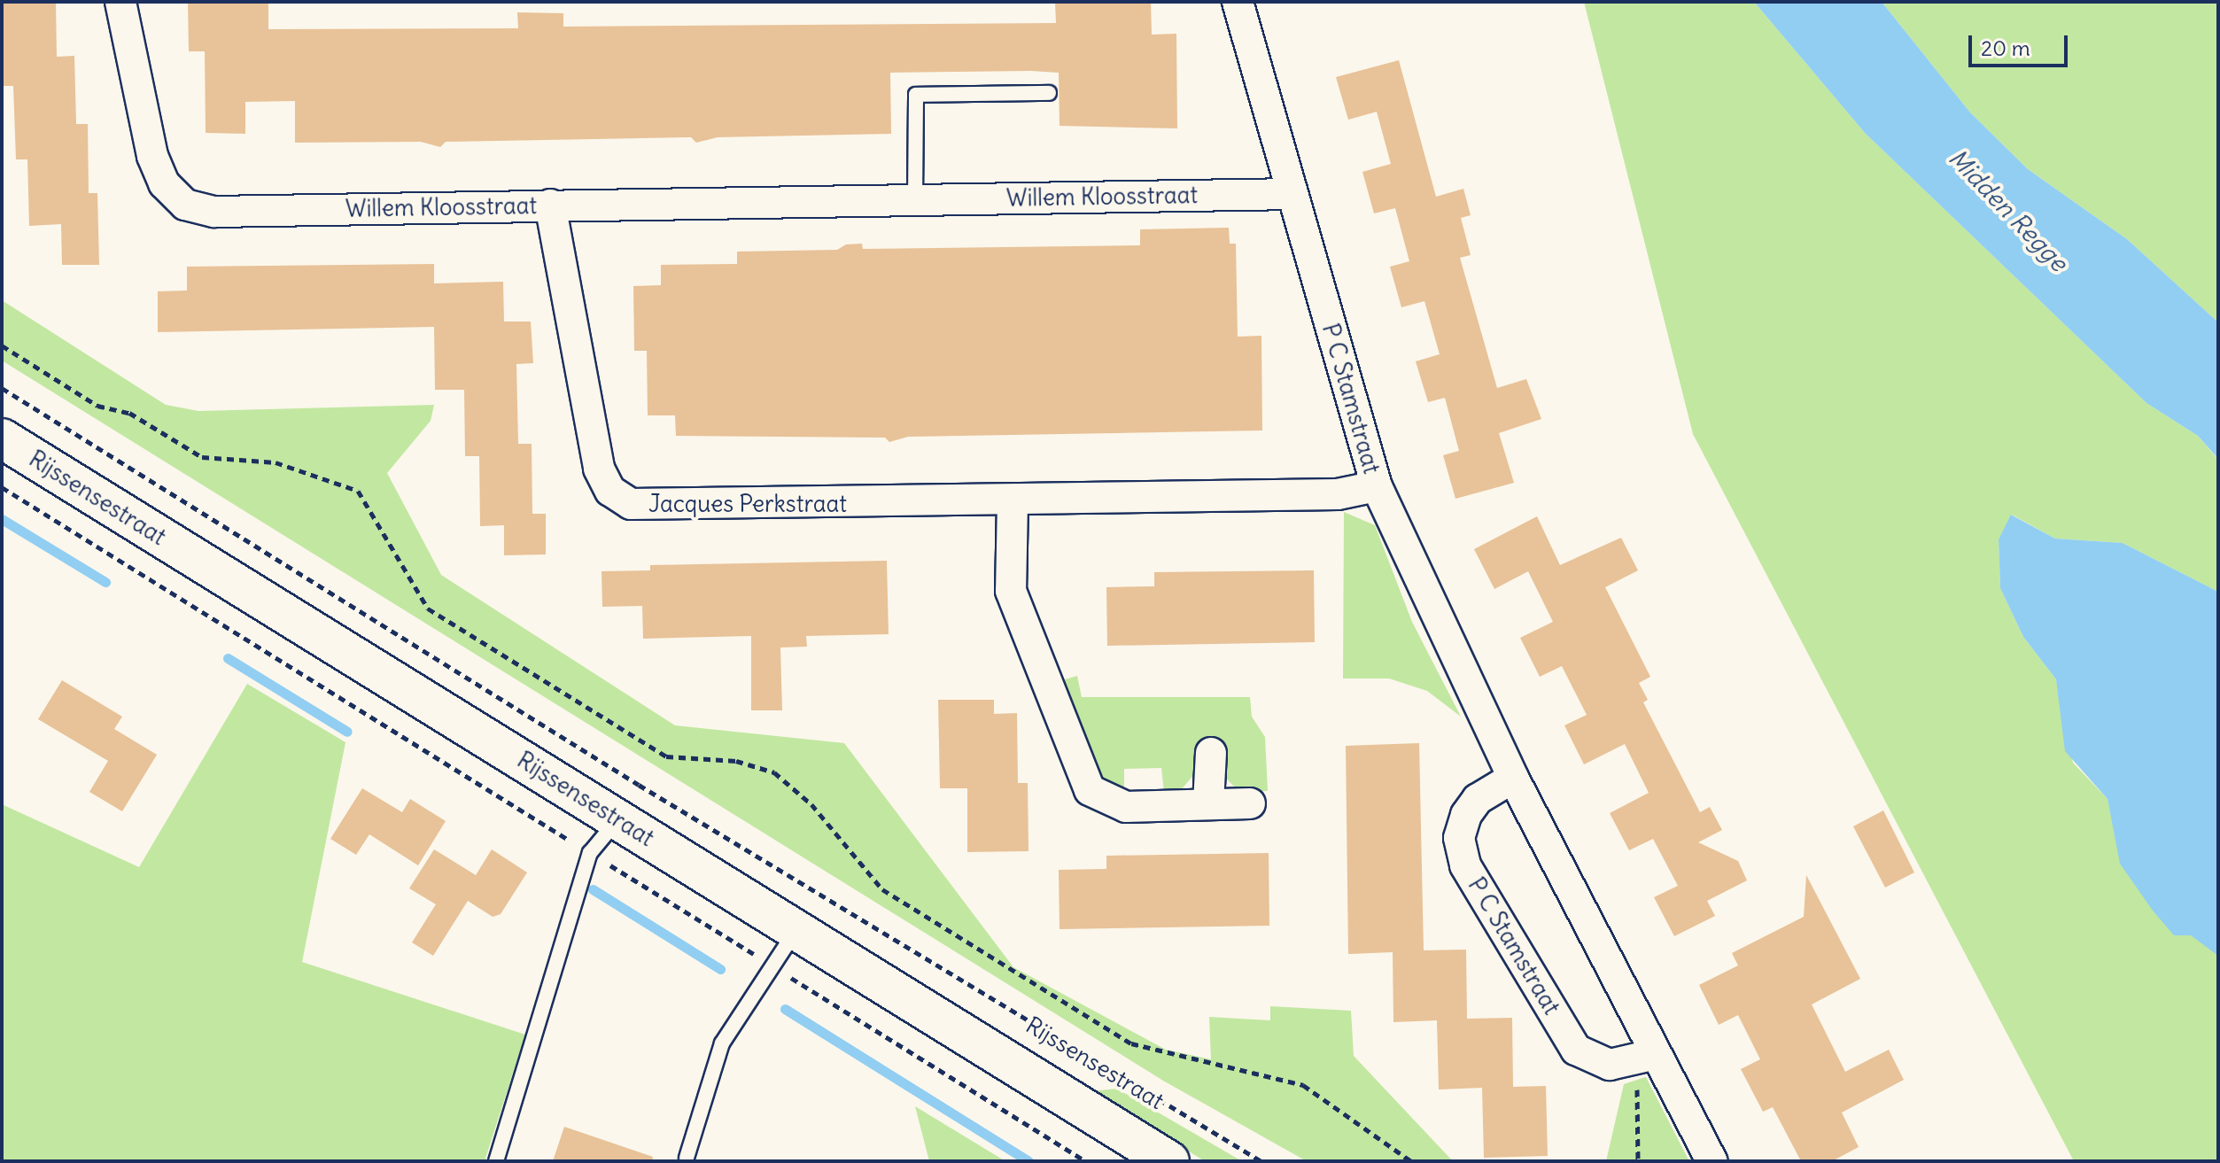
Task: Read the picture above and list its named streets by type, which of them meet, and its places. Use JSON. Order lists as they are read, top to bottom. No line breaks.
{"streets":{"main road":["Rijssensestraat"],"street":["Willem Kloosstraat","P C Stamstraat","Jacques Perkstraat"]},"crossings":[["Willem Kloosstraat","P C Stamstraat"],["Willem Kloosstraat","Jacques Perkstraat"],["P C Stamstraat","Jacques Perkstraat"]],"water":["Midden Regge"],"scale_bar":"20 m"}
